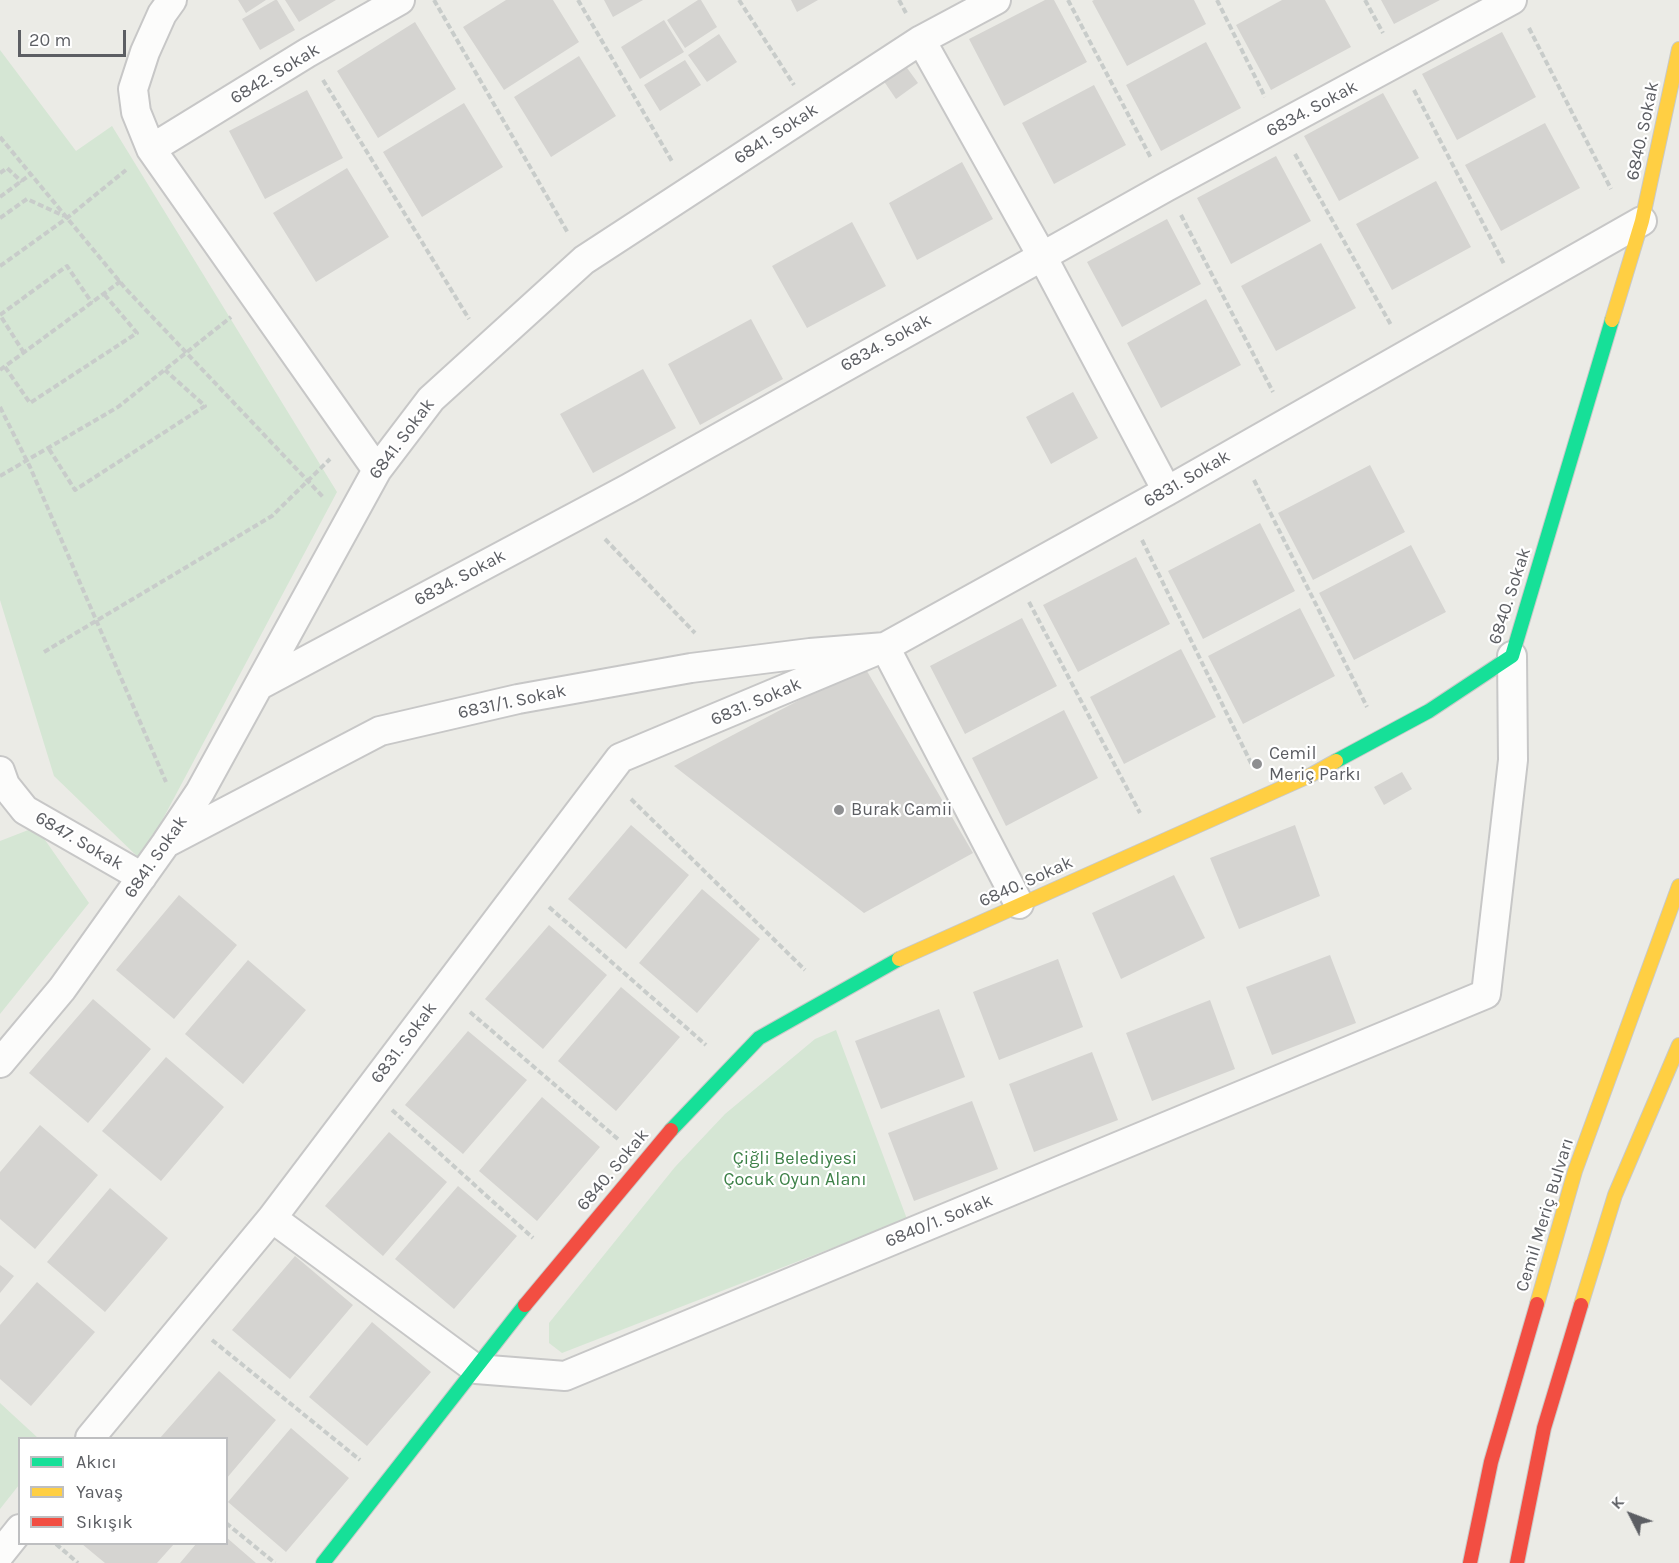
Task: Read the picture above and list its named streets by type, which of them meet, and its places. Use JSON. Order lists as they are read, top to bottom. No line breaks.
{"streets":{"street":["6842. Sokak","6834. Sokak","6840. Sokak","6841. Sokak","6831. Sokak","6831/1. Sokak","6847. Sokak","Cemil Meriç Bulvarı","6840/1. Sokak"]},"crossings":[["6834. Sokak","6841. Sokak"],["6840. Sokak","6831. Sokak"],["6840. Sokak","6840/1. Sokak"],["6841. Sokak","6831/1. Sokak"],["6841. Sokak","6847. Sokak"],["6831. Sokak","6831/1. Sokak"]],"parks":["Çiğli Belediyesi Çocuk Oyun Alanı"],"places":["Cemil Meriç Parkı","Burak Camii"],"legend":["Akıcı","Yavaş","Sıkışık"],"scale_bar":"20 m","north":"top left"}
